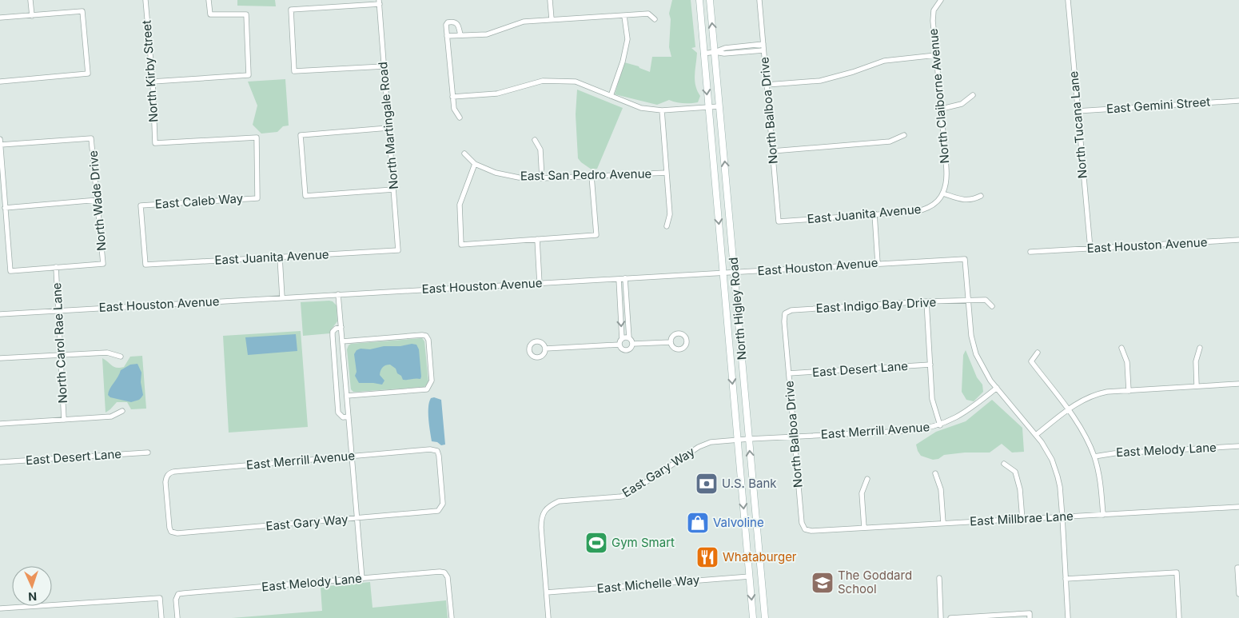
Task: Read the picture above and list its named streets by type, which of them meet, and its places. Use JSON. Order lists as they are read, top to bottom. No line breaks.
{"streets":{"main road":["North Higley Road"],"street":["North Kirby Street","North Claiborne Avenue","East Gemini Street","North Balboa Drive","North Tucana Lane","North Martingale Road","East San Pedro Avenue","North Wade Drive","East Caleb Way","East Juanita Avenue","East Houston Avenue","East Indigo Bay Drive","North Carol Rae Lane","East Desert Lane","East Merrill Avenue","East Melody Lane","East Gary Way","East Millbrae Lane","East Michelle Way"]},"crossings":[["North Kirby Street","East Caleb Way"],["North Claiborne Avenue","East Juanita Avenue"],["East Gemini Street","North Tucana Lane"],["North Balboa Drive","East Juanita Avenue"],["North Balboa Drive","East Indigo Bay Drive"],["North Balboa Drive","East Desert Lane"],["North Balboa Drive","East Merrill Avenue"],["North Balboa Drive","East Millbrae Lane"],["North Tucana Lane","East Houston Avenue"],["North Martingale Road","East Juanita Avenue"],["North Wade Drive","North Carol Rae Lane"],["East Caleb Way","East Juanita Avenue"],["East Houston Avenue","East Indigo Bay Drive"],["East Houston Avenue","North Higley Road"],["East Houston Avenue","North Carol Rae Lane"],["North Higley Road","East Merrill Avenue"],["North Higley Road","East Gary Way"],["North Higley Road","East Michelle Way"],["East Merrill Avenue","East Gary Way"],["East Gary Way","East Michelle Way"]],"places":{"bank":["U.S. Bank"],"shop":["Valvoline"],"sports":["Gym Smart"],"restaurant":["Whataburger"],"school or university":["The Goddard School"]},"north":"bottom"}
